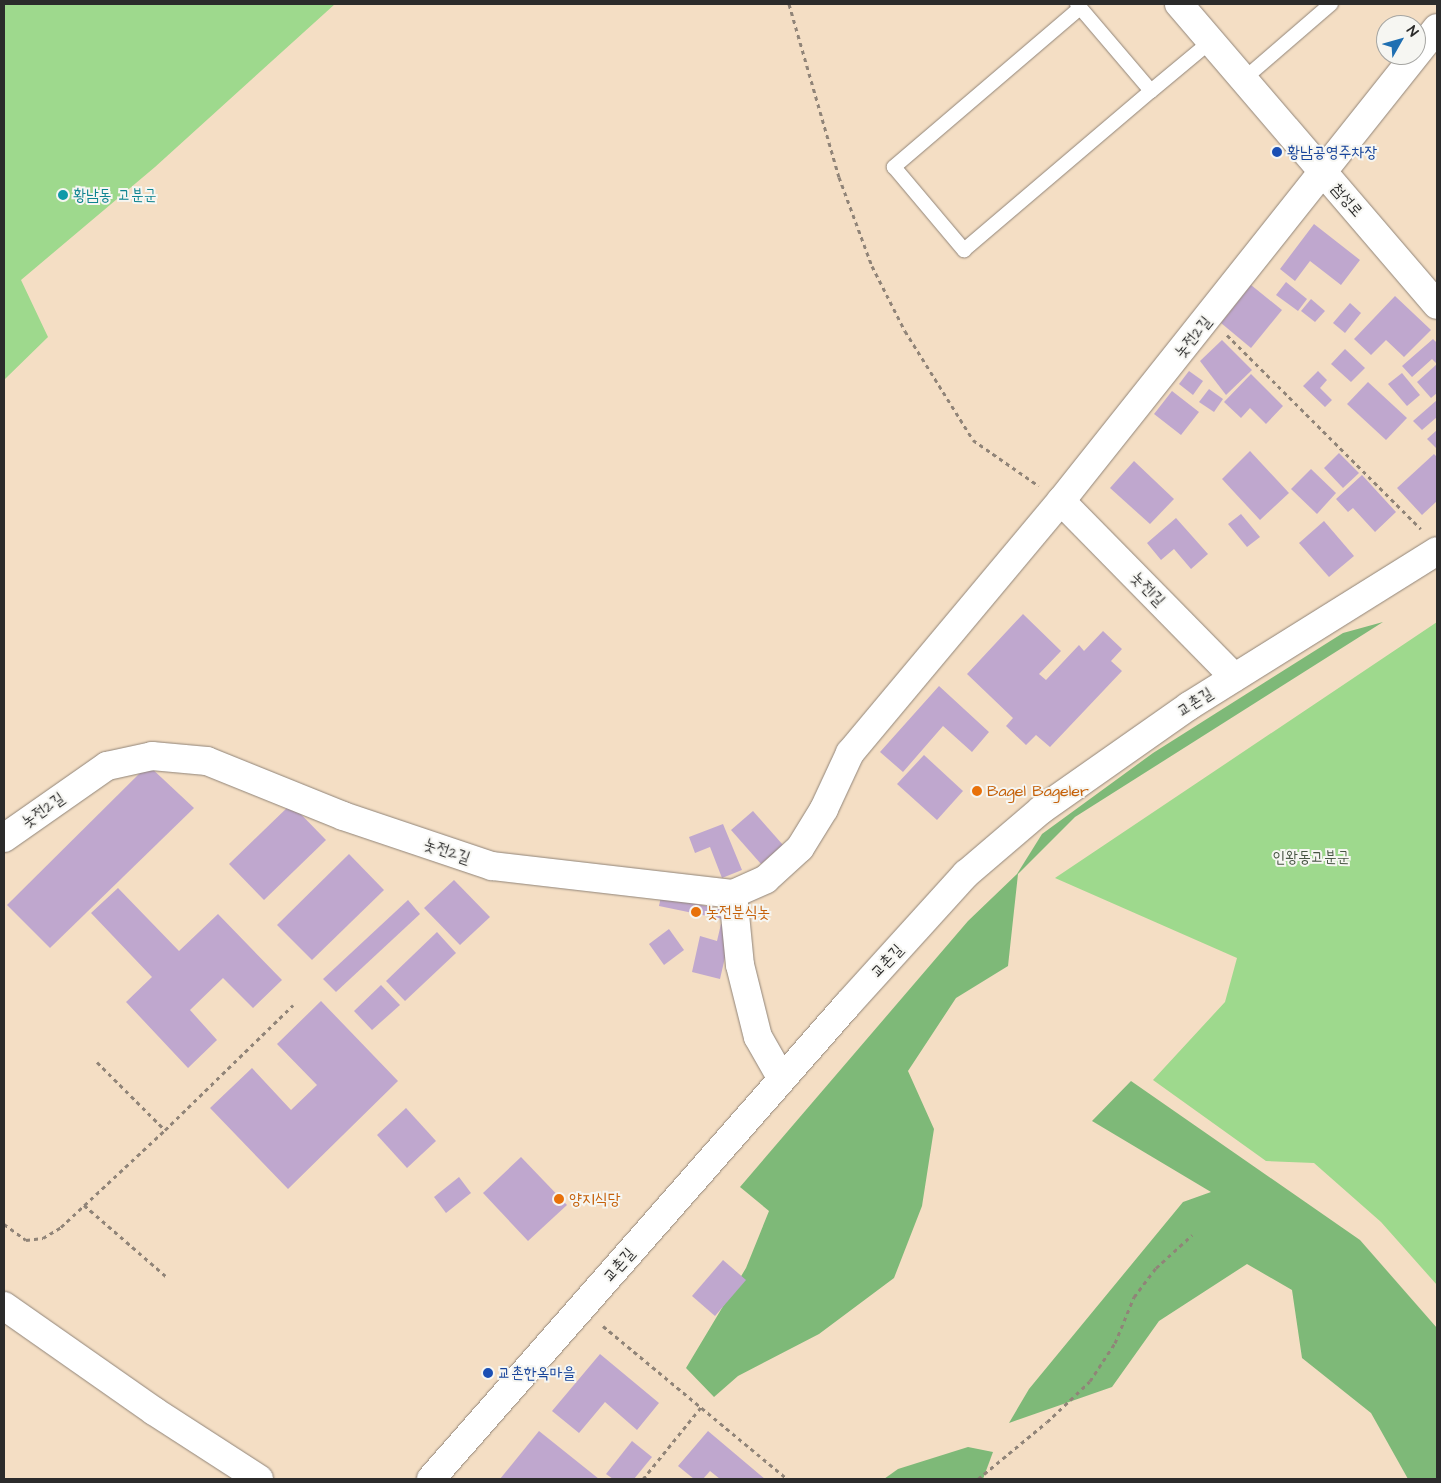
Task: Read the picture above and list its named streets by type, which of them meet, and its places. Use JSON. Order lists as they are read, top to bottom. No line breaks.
{"streets":{"street":["첨성로","놋전2길","놋전1길","교촌길"]},"crossings":[["첨성로","놋전2길"],["놋전2길","놋전1길"],["놋전1길","교촌길"]],"parks":["인왕동고분군"],"places":["황남공영주차장","황남동 고분군","Bagel Bageler","놋전분식놋","양지식당","교촌한옥마을"],"north":"top right"}
